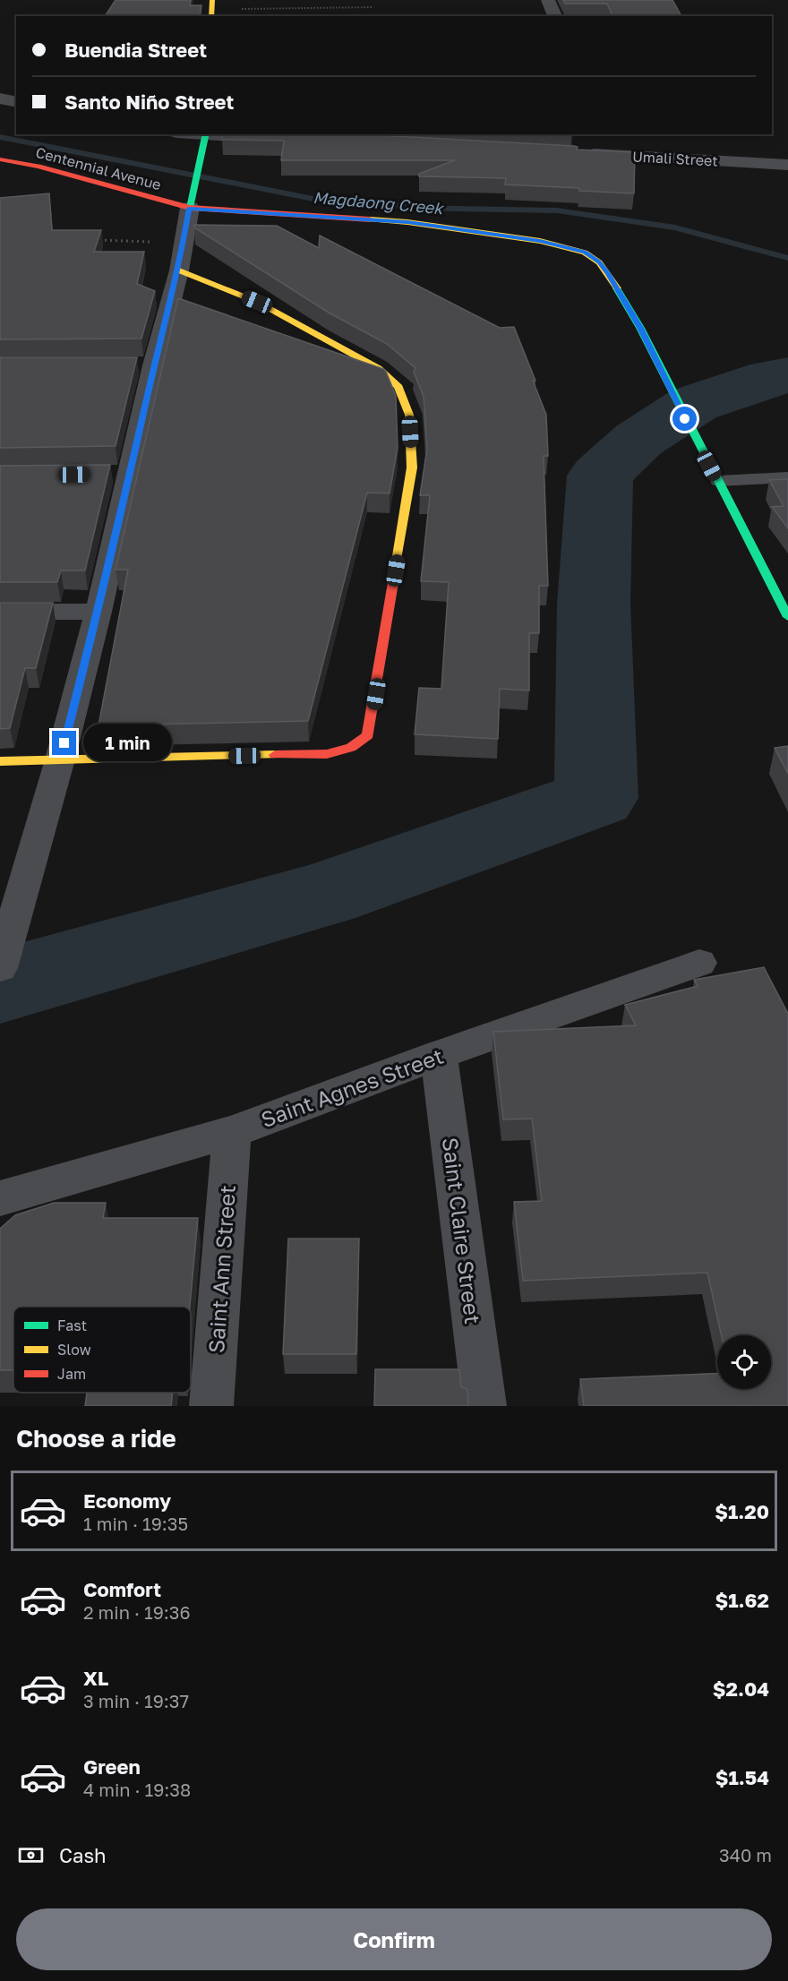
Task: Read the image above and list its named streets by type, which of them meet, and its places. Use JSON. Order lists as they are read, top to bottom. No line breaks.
{"streets":{"street":["Umali Street","Centennial Avenue","Saint Agnes Street","Saint Claire Street","Saint Ann Street"]},"crossings":[["Saint Agnes Street","Saint Claire Street"],["Saint Agnes Street","Saint Ann Street"]],"water":["Magdaong Creek"],"legend":["Fast","Slow","Jam"],"page":{"banner":["Buendia Street","Santo Niño Street"],"bubble":"1 min","heading":"Choose a ride","list":[{"name":"Economy","note":"1 min · 19:35","value":"$1.20"},{"name":"Comfort","note":"2 min · 19:36","value":"$1.62"},{"name":"XL","note":"3 min · 19:37","value":"$2.04"},{"name":"Green","note":"4 min · 19:38","value":"$1.54"}],"pay":["Cash","340 m"],"buttons":"Confirm"}}
